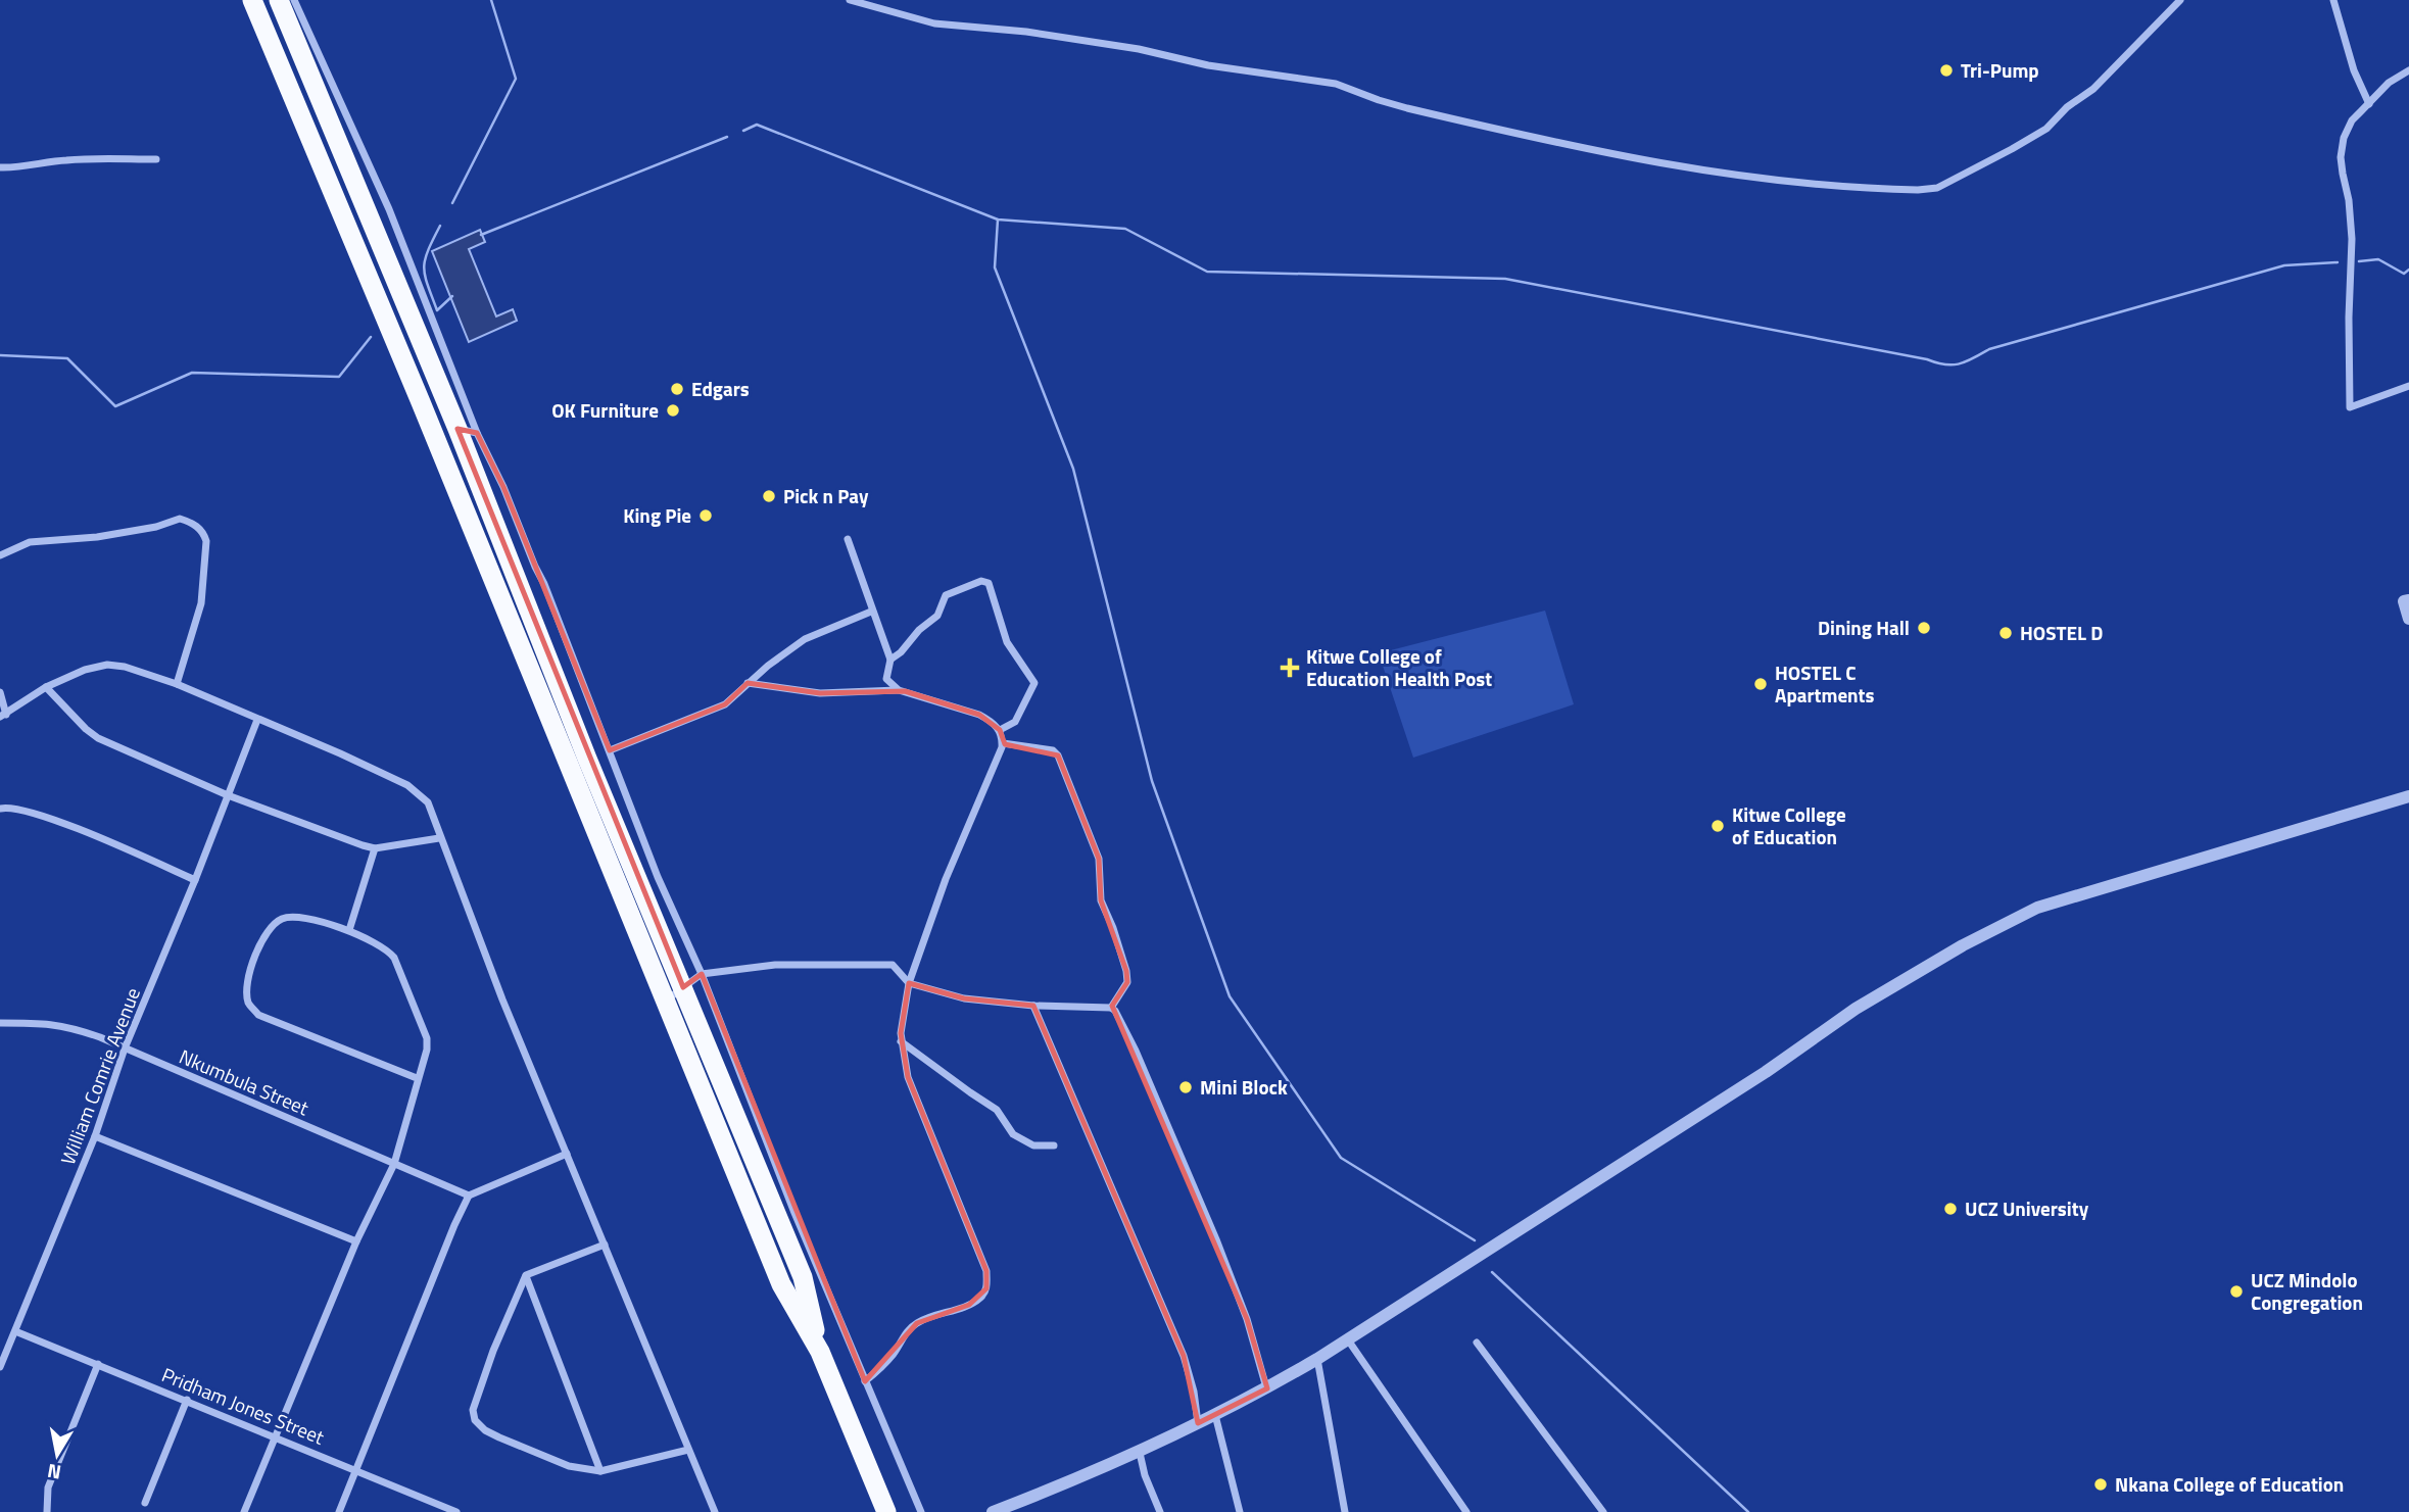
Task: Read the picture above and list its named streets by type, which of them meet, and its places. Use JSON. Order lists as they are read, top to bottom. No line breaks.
{"streets":{"street":["William Comrie Avenue","Nkumbula Street","Pridham Jones Street"]},"crossings":[["William Comrie Avenue","Nkumbula Street"],["William Comrie Avenue","Pridham Jones Street"]],"places":{"other":["Tri-Pump","Edgars","OK Furniture","Pick n Pay","King Pie","Dining Hall","HOSTEL D","HOSTEL C Apartments","Kitwe College of Education","Mini Block","UCZ University","UCZ Mindolo Congregation","Nkana College of Education"],"health":["Kitwe College of Education Health Post"]},"north":"bottom"}
